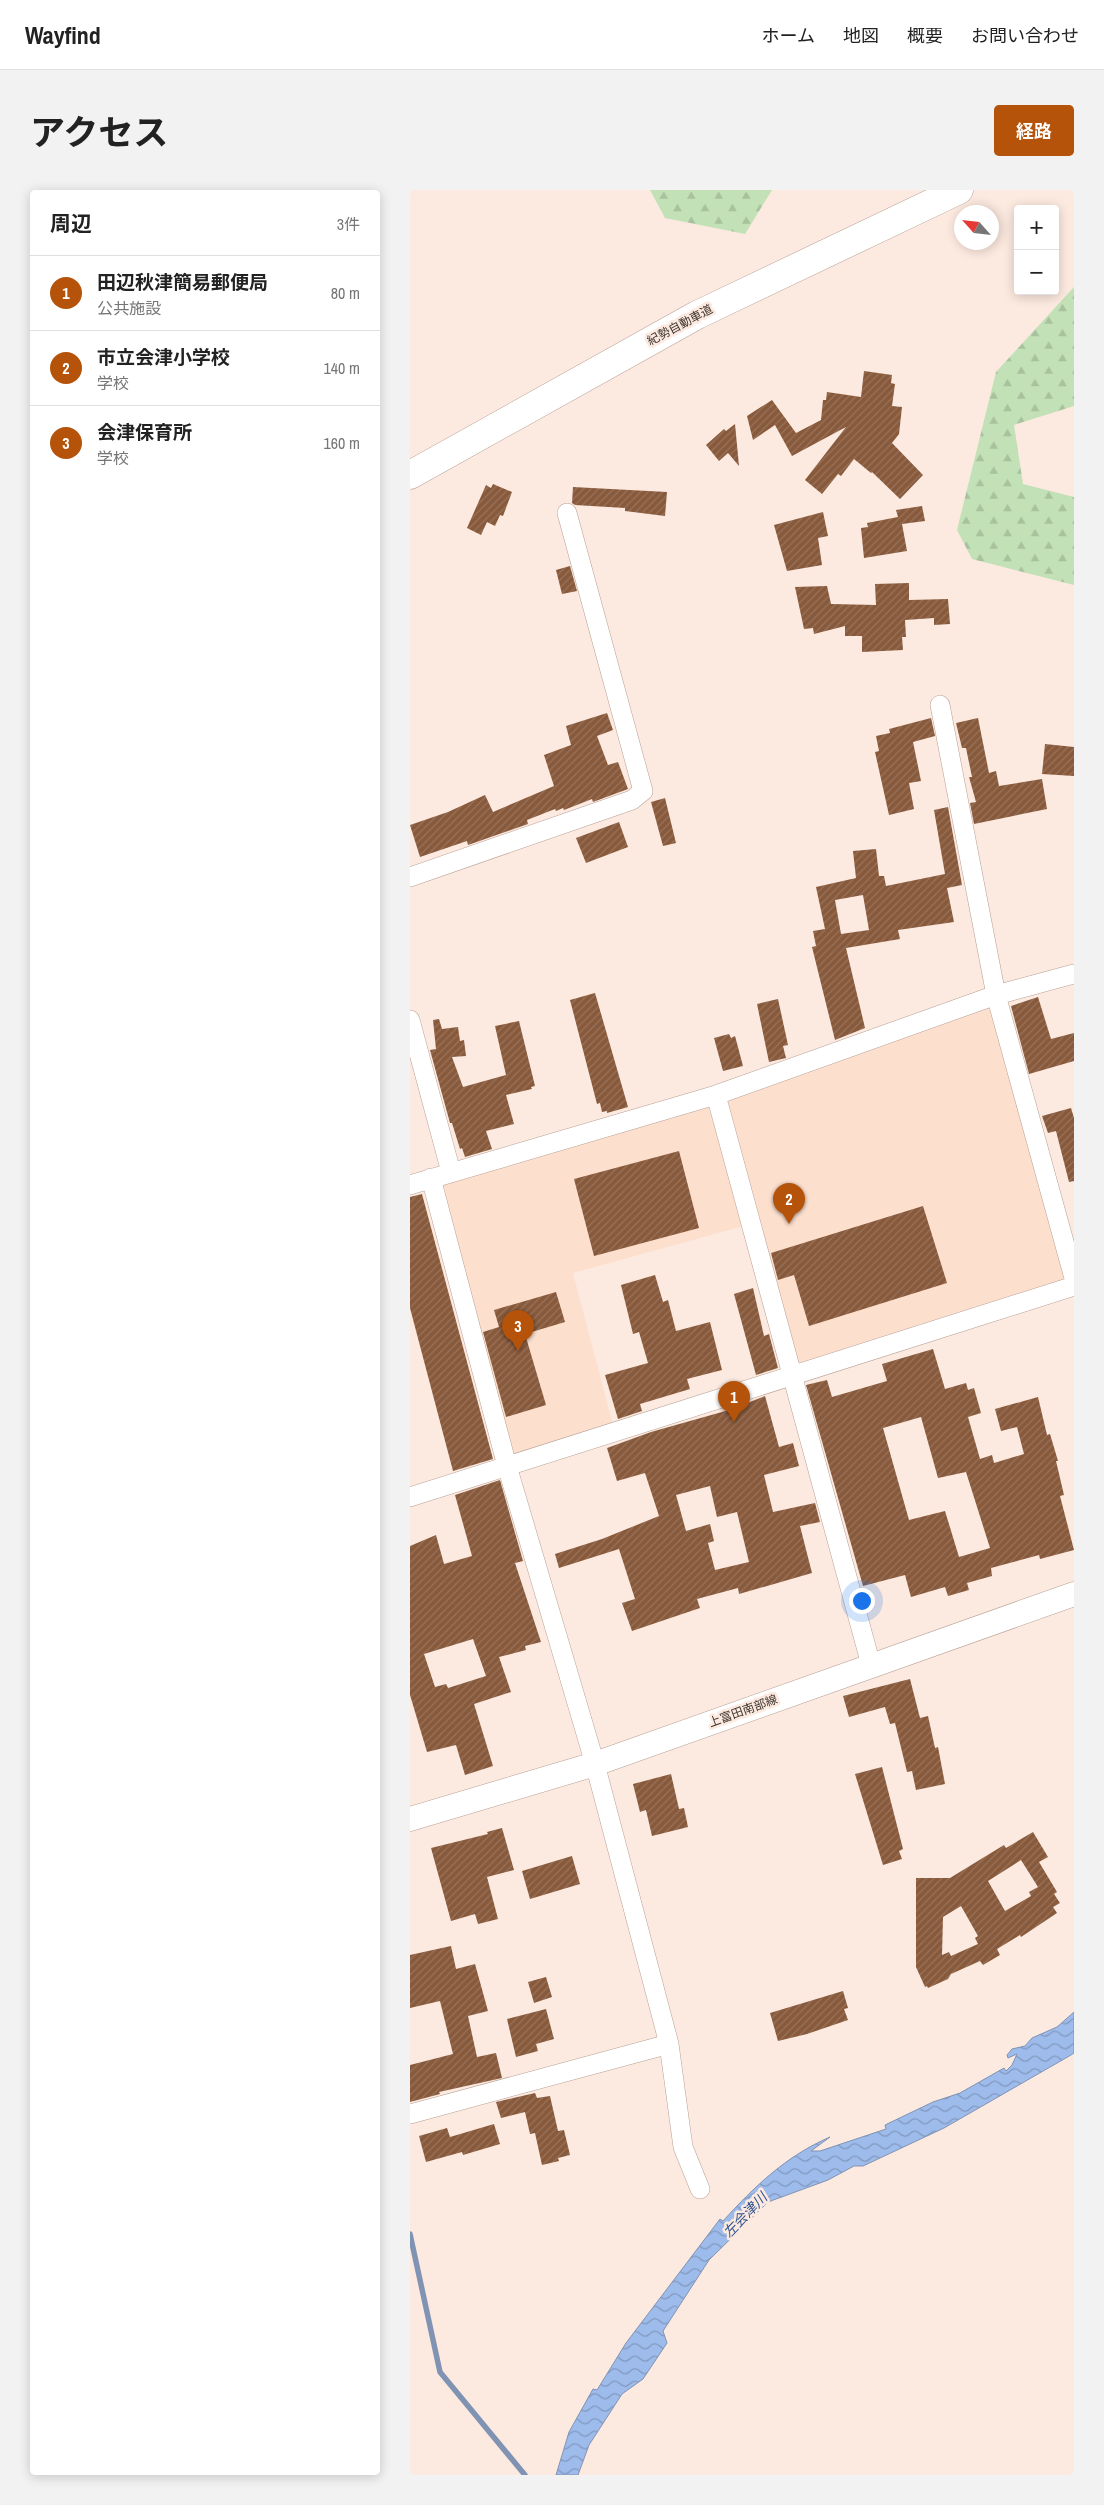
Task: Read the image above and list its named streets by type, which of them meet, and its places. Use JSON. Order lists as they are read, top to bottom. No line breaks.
{"streets":{"highway":["紀勢自動車道"],"main road":["上富田南部線"]},"water":["左会津川"],"north":"top left","page":{"header":"Wayfind","nav":["ホーム","地図","概要","お問い合わせ"],"title":"アクセス","buttons":"経路","heading":["周辺","3件"],"map_buttons":["+","−"],"list":[{"mark":"1","name":"田辺秋津簡易郵便局","note":"公共施設","value":"80 m"},{"mark":"2","name":"市立会津小学校","note":"学校","value":"140 m"},{"mark":"3","name":"会津保育所","note":"学校","value":"160 m"}],"pins":["2","3","1"]}}
